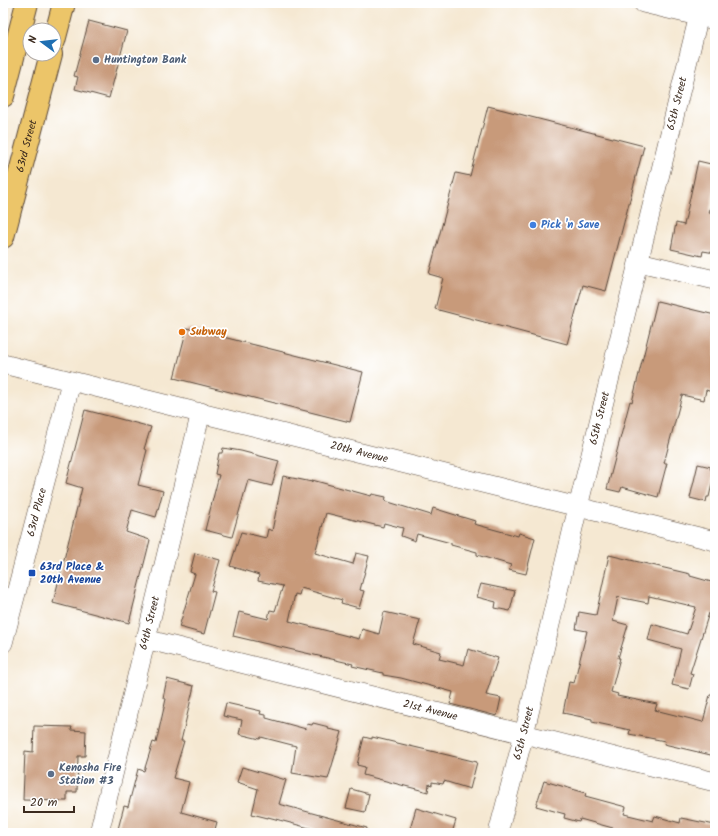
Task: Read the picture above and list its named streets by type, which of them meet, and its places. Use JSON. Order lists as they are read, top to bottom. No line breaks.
{"streets":{"main road":["63rd Street"],"street":["65th Street","20th Avenue","63rd Place","64th Street","21st Avenue"]},"crossings":[["65th Street","20th Avenue"],["65th Street","21st Avenue"],["20th Avenue","63rd Place"],["20th Avenue","64th Street"],["64th Street","21st Avenue"]],"places":{"other":["Huntington Bank","Pick 'n Save","Subway","Kenosha Fire Station #3"],"transit":["63rd Place & 20th Avenue"]},"scale_bar":"20 m","north":"left"}
